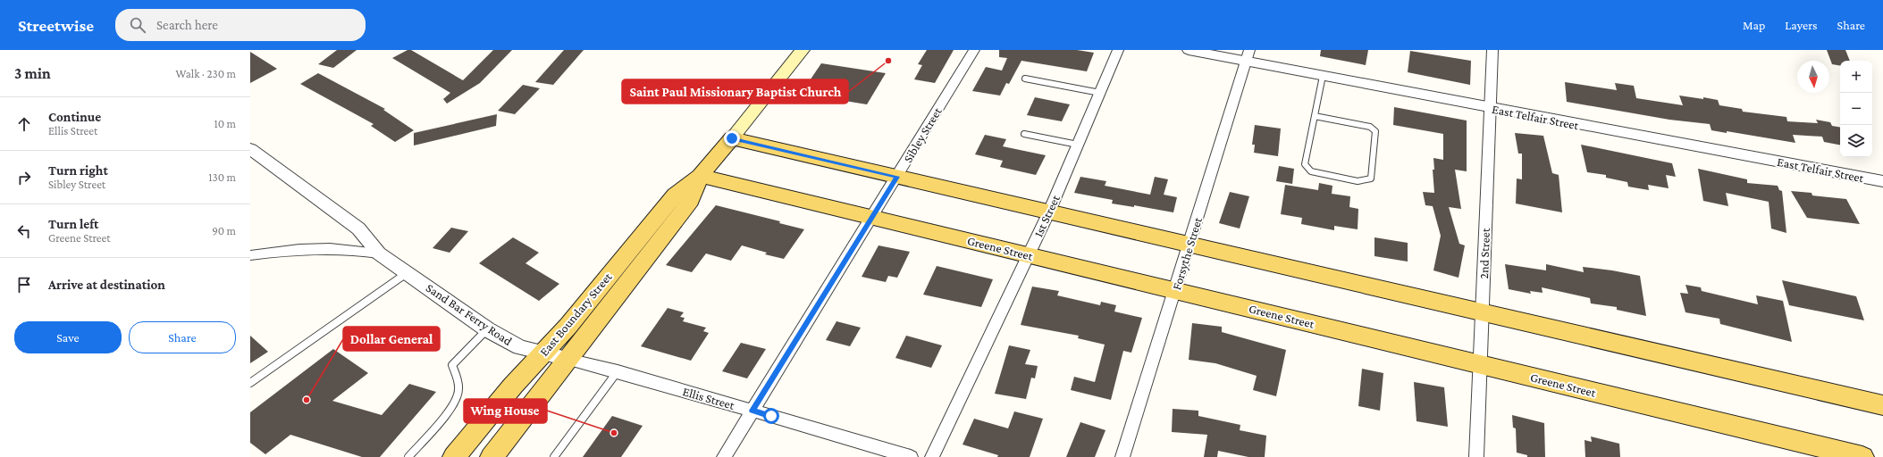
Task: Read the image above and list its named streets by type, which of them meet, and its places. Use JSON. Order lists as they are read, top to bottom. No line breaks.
{"streets":{"main road":["Greene Street","East Boundary Street"],"street":["East Telfair Street","Sibley Street","1st Street","Forsythe Street","2nd Street","Sand Bar Ferry Road","Ellis Street"]},"crossings":[["East Telfair Street","Forsythe Street"],["East Telfair Street","2nd Street"],["Sibley Street","Greene Street"],["Sibley Street","Ellis Street"],["1st Street","Greene Street"],["Greene Street","Forsythe Street"],["Greene Street","2nd Street"],["Greene Street","East Boundary Street"],["Sand Bar Ferry Road","East Boundary Street"],["Sand Bar Ferry Road","Ellis Street"],["East Boundary Street","Ellis Street"]],"places":["Saint Paul Missionary Baptist Church","Dollar General","Wing House"],"north":"bottom","page":{"header":"Streetwise","search":"Search here","nav":["Map","Layers","Share"],"heading":["3 min","Walk · 230 m"],"map_buttons":["+","−"],"list":[["Continue","Ellis Street","10 m"],["Turn right","Sibley Street","130 m"],["Turn left","Greene Street","90 m"],"Arrive at destination"],"buttons":["Save","Share"]}}
